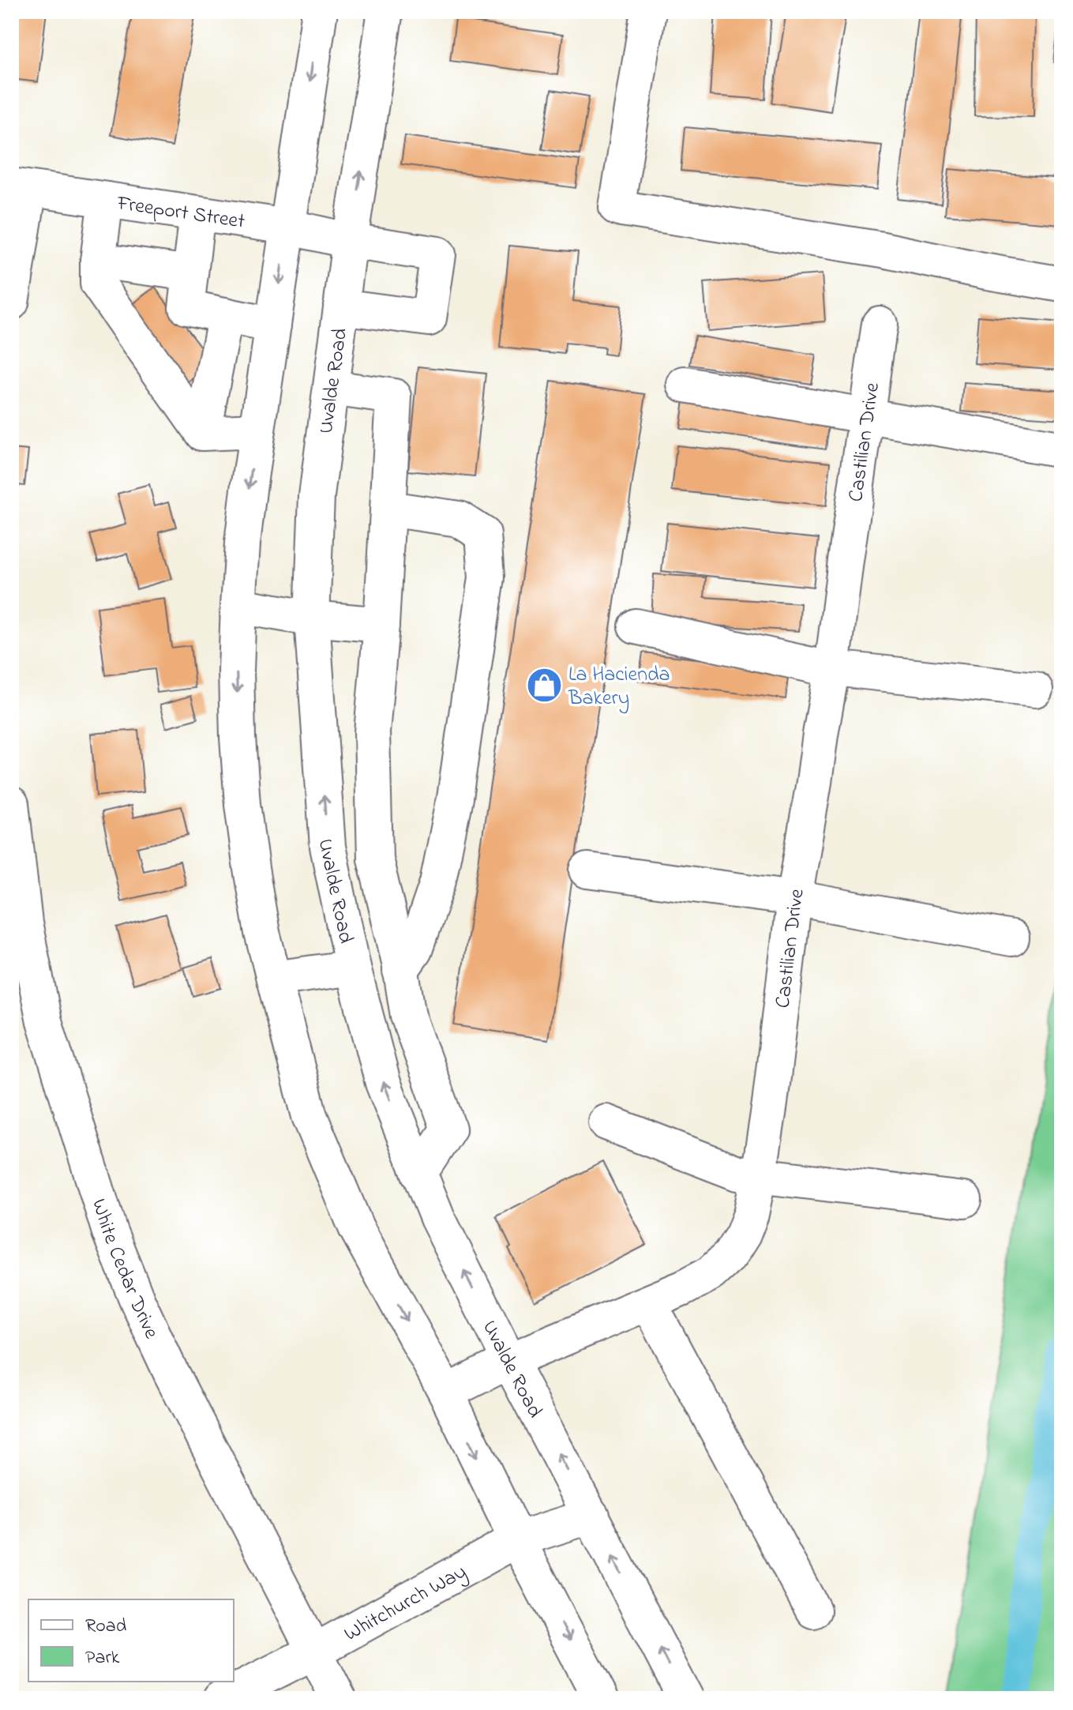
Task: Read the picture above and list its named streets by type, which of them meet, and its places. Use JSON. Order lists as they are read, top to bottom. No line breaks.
{"streets":{"main road":["Freeport Street","Uvalde Road","Castilian Drive","White Cedar Drive","Whitchurch Way"]},"crossings":[["Freeport Street","Uvalde Road"],["Uvalde Road","Castilian Drive"],["Uvalde Road","Whitchurch Way"],["White Cedar Drive","Whitchurch Way"]],"places":{"shop":["La Hacienda Bakery"]},"legend":["Road","Park"]}
